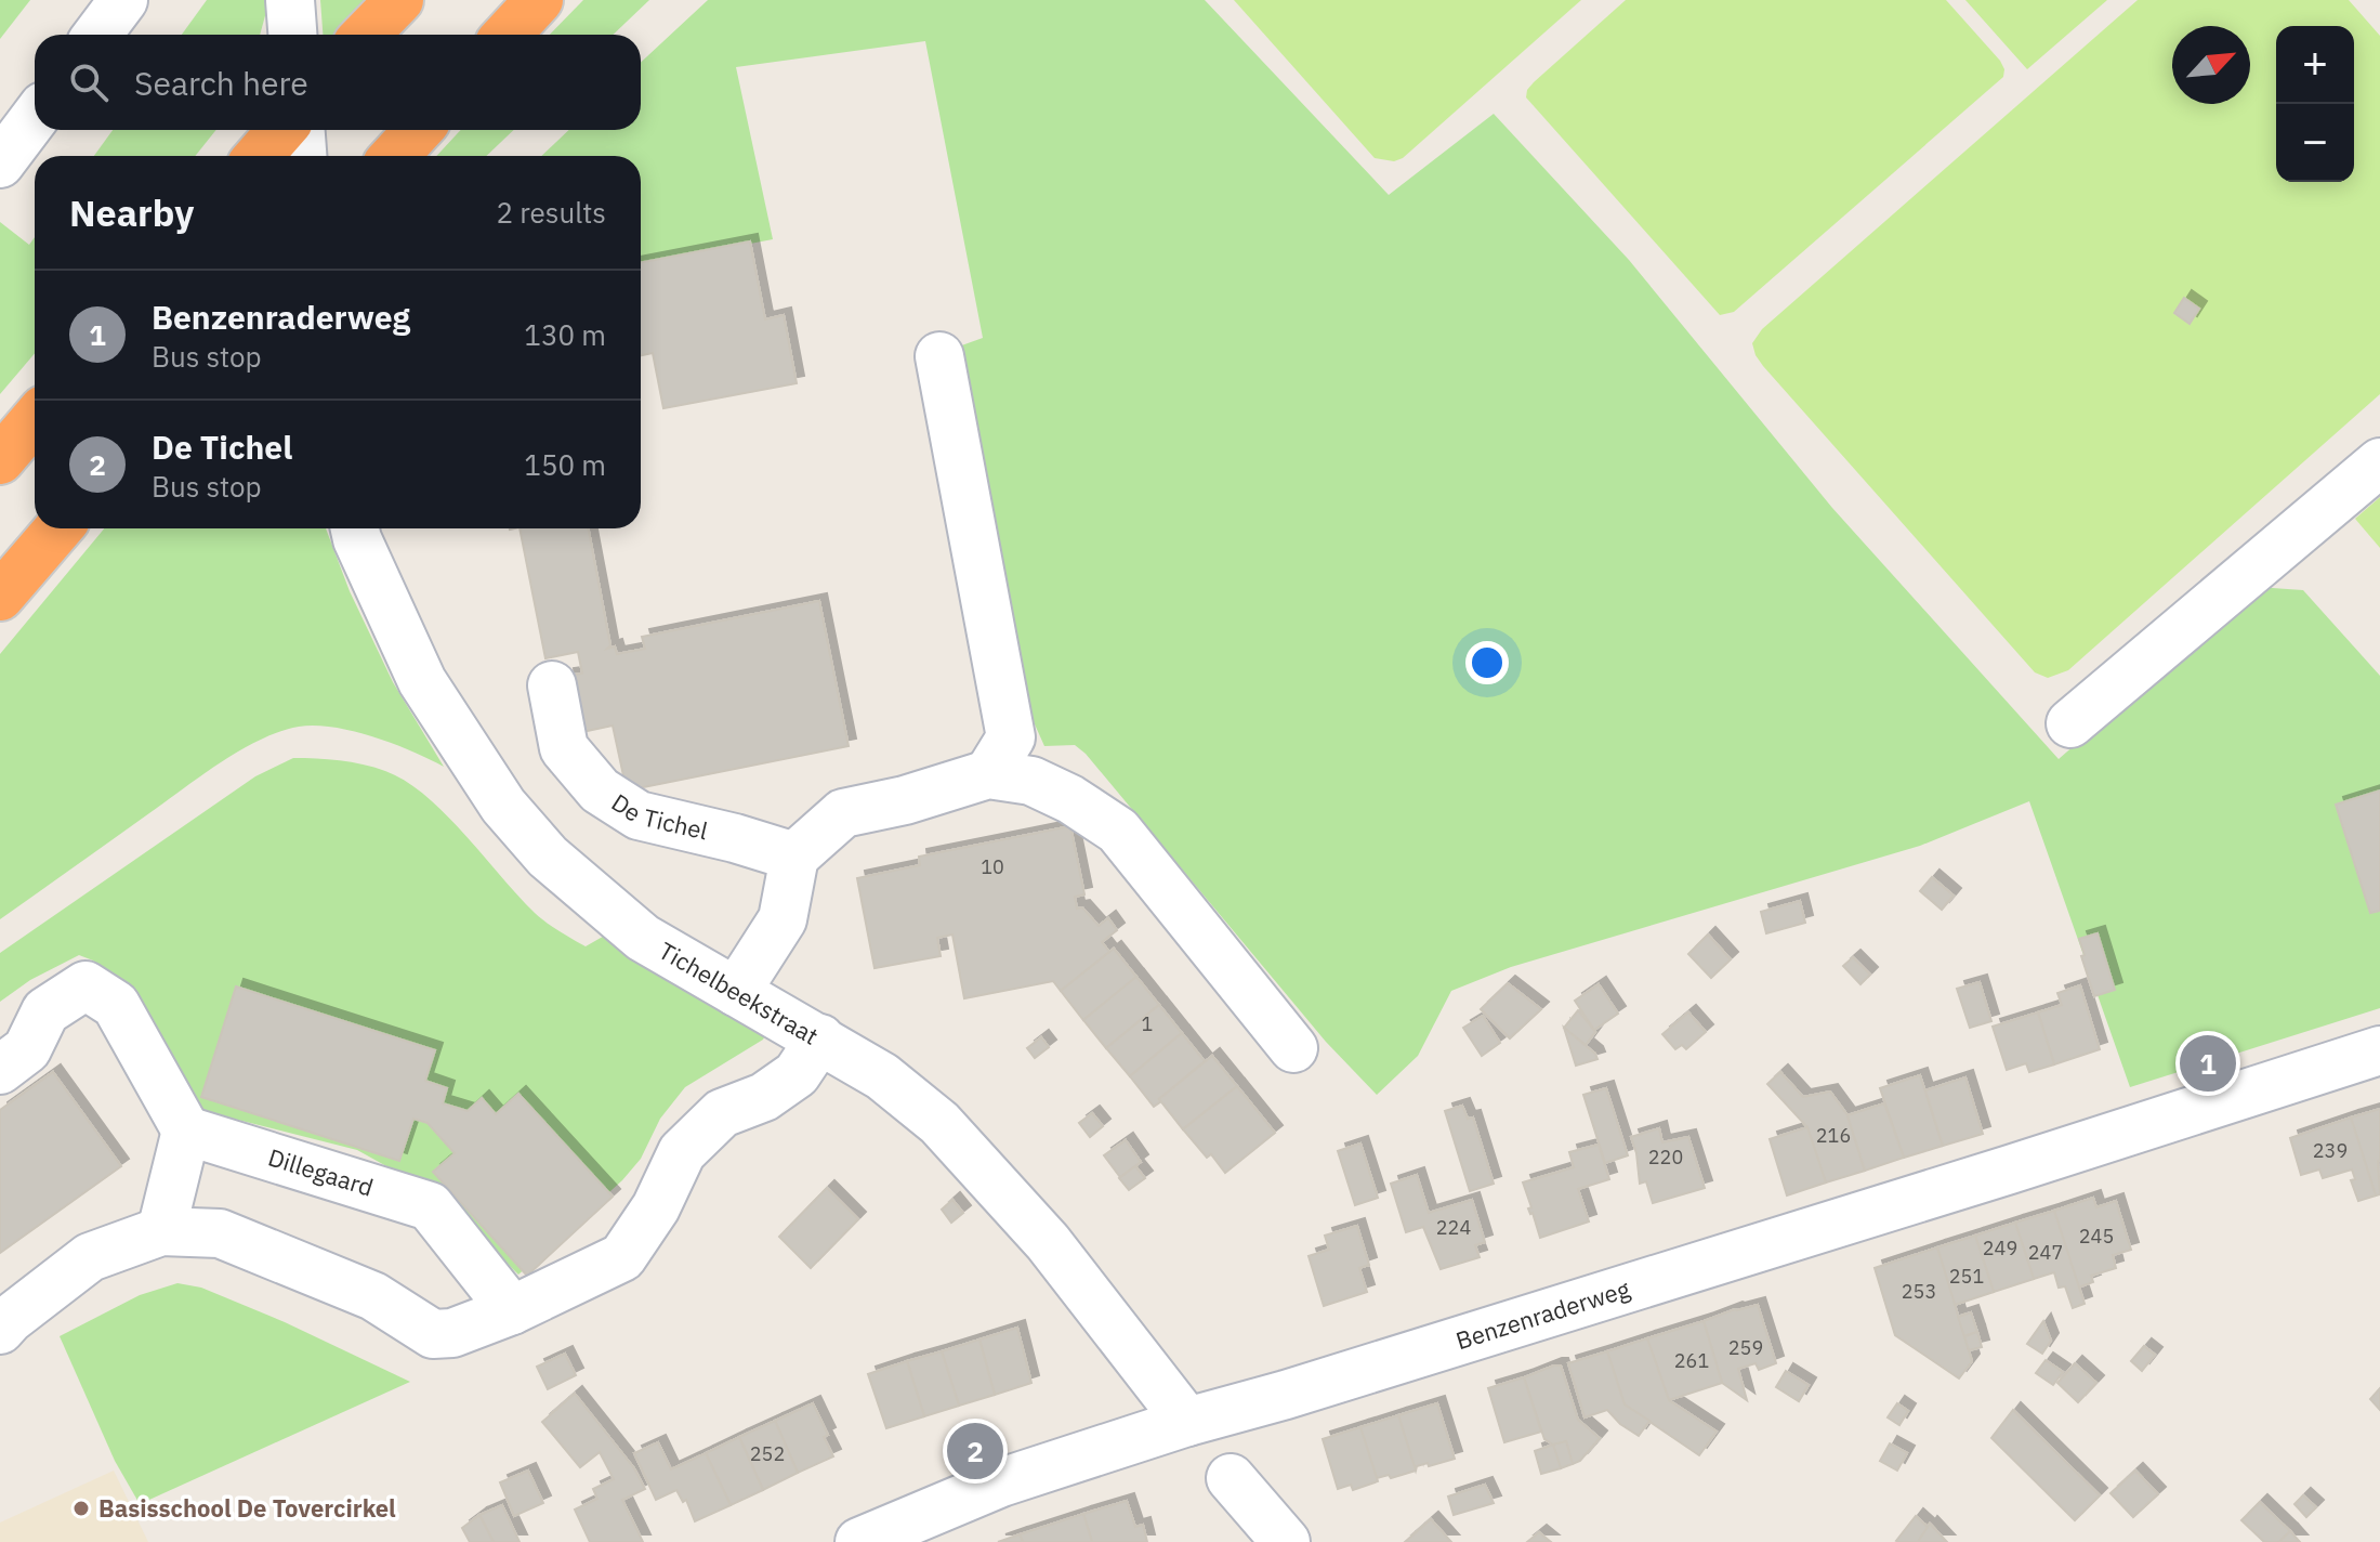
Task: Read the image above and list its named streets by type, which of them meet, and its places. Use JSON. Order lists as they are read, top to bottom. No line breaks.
{"streets":{"street":["De Tichel","Tichelbeekstraat","Dillegaard","Benzenraderweg"]},"crossings":[["Tichelbeekstraat","Benzenraderweg"]],"places":["Basisschool De Tovercirkel"],"house_numbers":["10","1","216","239","220","224","245","249","247","251","253","259","261","252"],"north":"top right","page":{"map_buttons":["+","−"],"search":"Search here","heading":["Nearby","2 results"],"list":[{"mark":"1","name":"Benzenraderweg","note":"Bus stop","value":"130 m"},{"mark":"2","name":"De Tichel","note":"Bus stop","value":"150 m"}],"pins":["1","2"]}}
